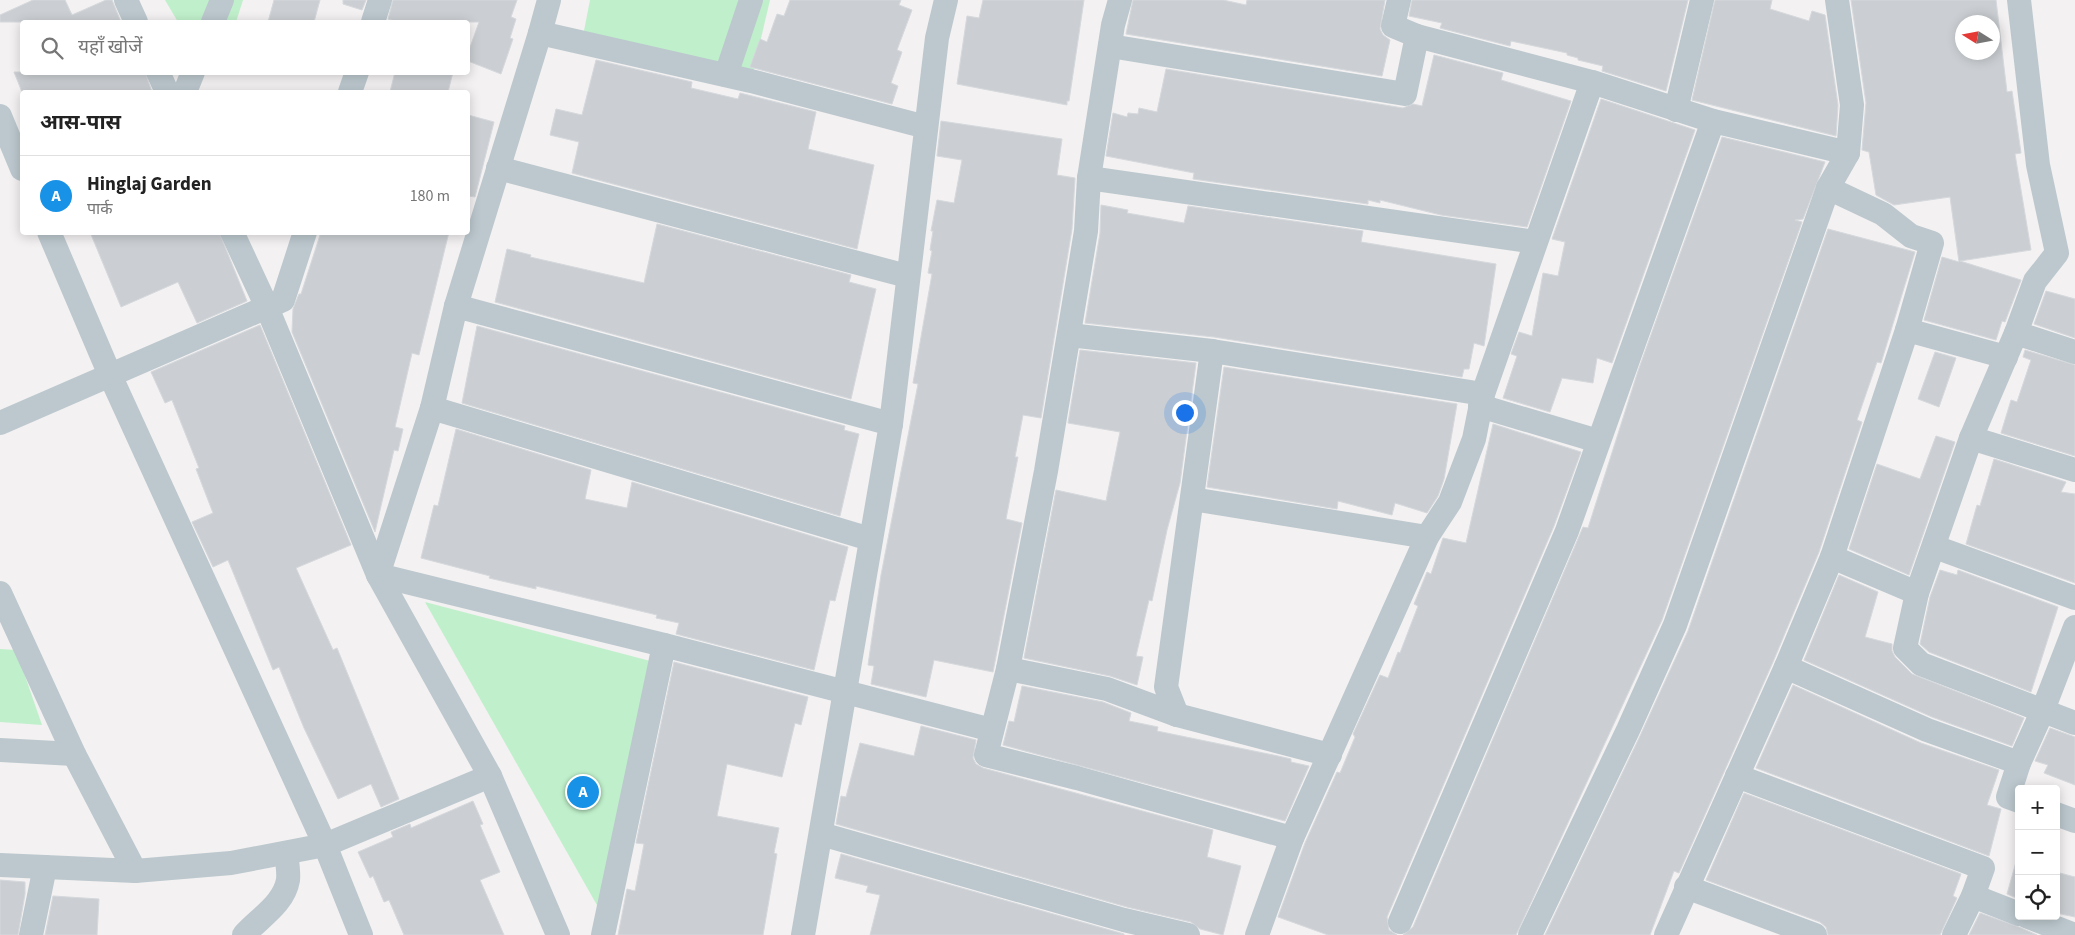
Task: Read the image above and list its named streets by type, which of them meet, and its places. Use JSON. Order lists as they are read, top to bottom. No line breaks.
{"north":"left","page":{"search":"यहाँ खोजें","heading":"आस-पास","list":[{"mark":"A","name":"Hinglaj Garden","note":"पार्क","value":"180 m"}],"pins":"A","map_buttons":["+","−"]}}
